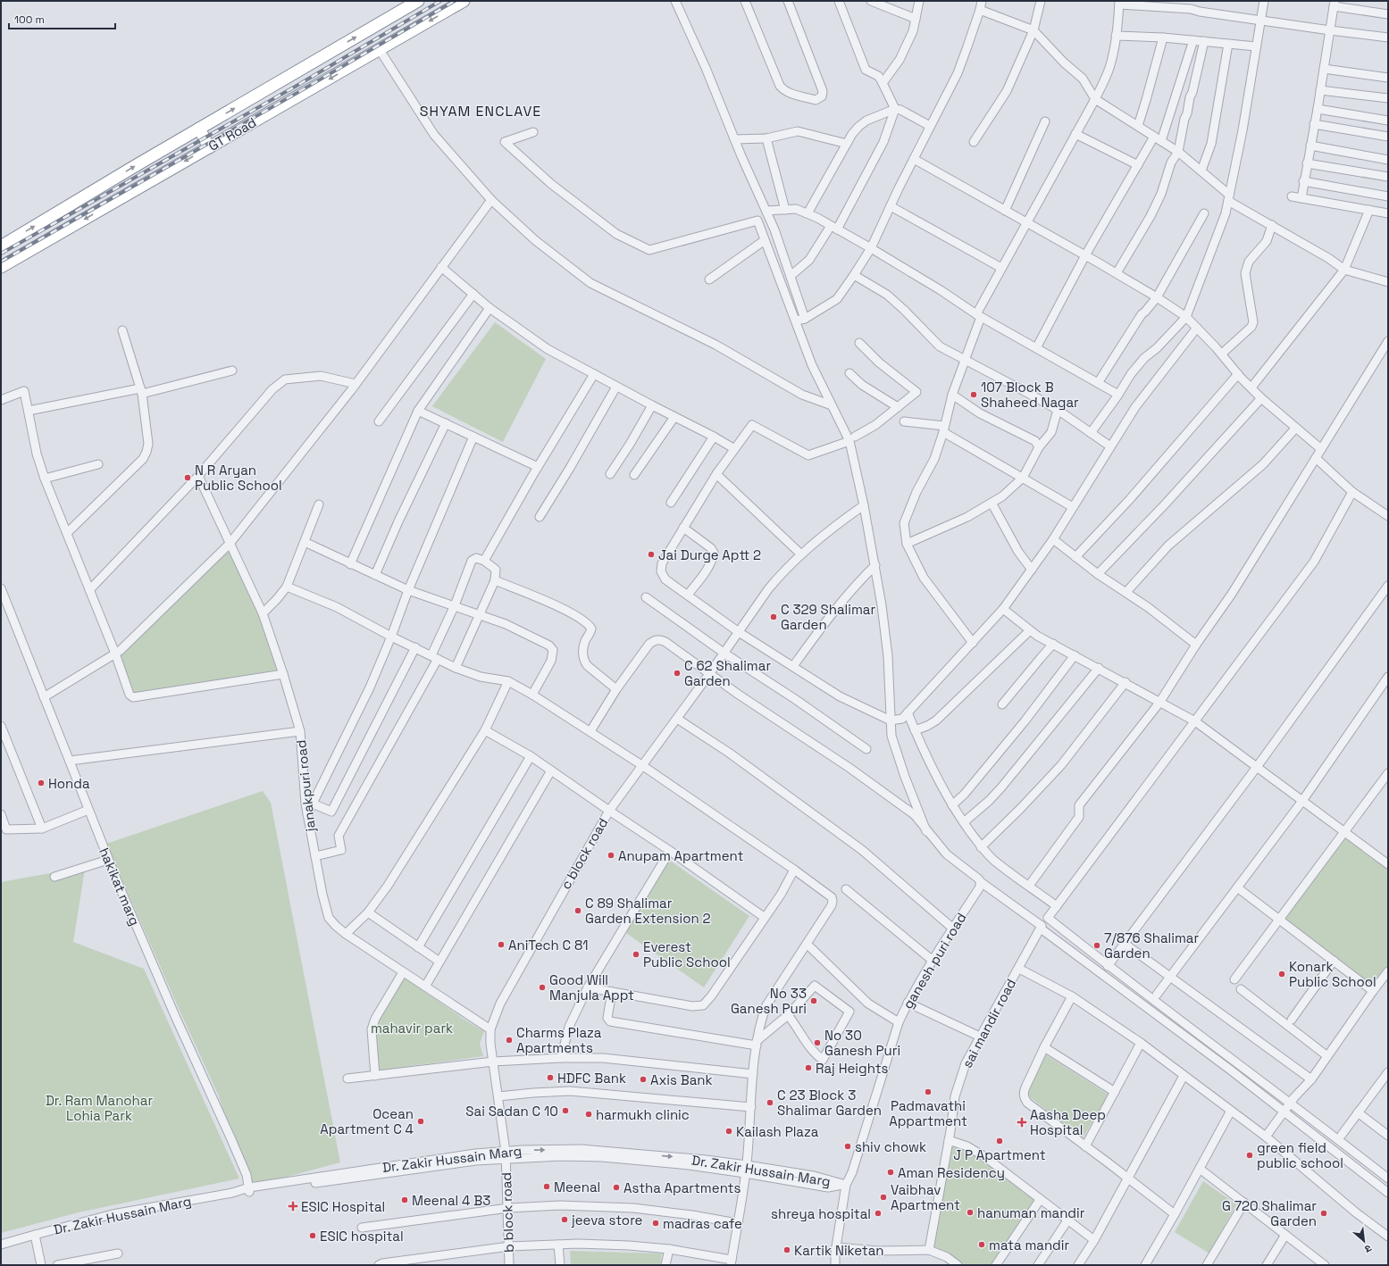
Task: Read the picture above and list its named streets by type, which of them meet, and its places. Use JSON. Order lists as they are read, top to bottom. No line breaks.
{"streets":{"highway":["GT Road"],"street":["janakpuri road","c block road","hakikat marg","ganesh puri road","sai mandir road","Dr. Zakir Hussain Marg","b block road"]},"crossings":[["janakpuri road","c block road"],["c block road","Dr. Zakir Hussain Marg"],["c block road","b block road"],["hakikat marg","Dr. Zakir Hussain Marg"],["ganesh puri road","Dr. Zakir Hussain Marg"],["Dr. Zakir Hussain Marg","b block road"]],"districts":["SHYAM ENCLAVE"],"parks":["mahavir park","Dr. Ram Manohar Lohia Park"],"places":{"other":["107 Block B Shaheed Nagar","N R Aryan Public School","Jai Durge Aptt 2","C 329 Shalimar Garden","C 62 Shalimar Garden","Honda","Anupam Apartment","C 89 Shalimar Garden Extension 2","AniTech C 81","7/876 Shalimar Garden","Everest Public School","Konark Public School","Good Will Manjula Appt","No 33 Ganesh Puri","Charms Plaza Apartments","No 30 Ganesh Puri","Raj Heights","HDFC Bank","Axis Bank","Padmavathi Appartment","C 23 Block 3 Shalimar Garden","Sai Sadan C 10","harmukh clinic","Ocean Apartment C 4","Kailash Plaza","J P Apartment","shiv chowk","green field public school","Aman Residency","Meenal","Astha Apartments","Vaibhav Apartment","Meenal 4 B3","hanuman mandir","shreya hospital","G 720 Shalimar Garden","jeeva store","madras cafe","ESIC hospital","mata mandir","Kartik Niketan"],"health":["Aasha Deep Hospital","ESIC Hospital"]},"scale_bar":"100 m","north":"bottom right"}
